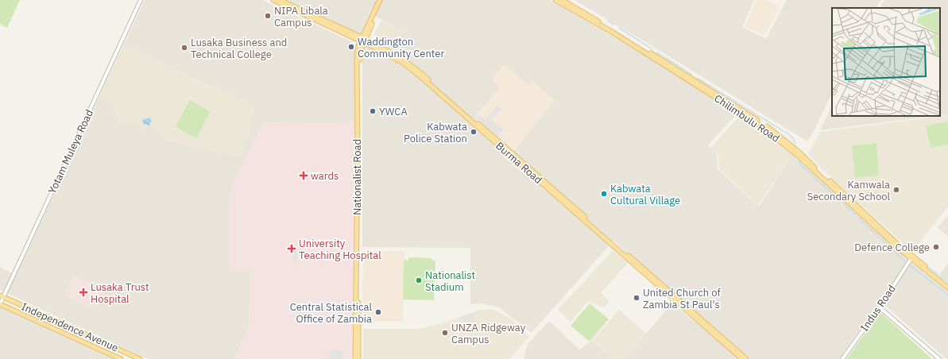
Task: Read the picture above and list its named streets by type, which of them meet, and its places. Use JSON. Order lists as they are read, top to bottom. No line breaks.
{"streets":{"main road":["Chilimbulu Road","Burma Road","Nationalist Road","Independence Avenue"],"street":["Yotam Muleya Road","Indus Road"]},"crossings":[["Chilimbulu Road","Indus Road"],["Yotam Muleya Road","Independence Avenue"],["Burma Road","Nationalist Road"]],"places":{"other":["NIPA Libala Campus","Waddington Community Center","Lusaka Business and Technical College","YWCA","Kabwata Police Station","Kamwala Secondary School","Kabwata Cultural Village","Defence College","Nationalist Stadium","United Church of Zambia St Paul's","Central Statistical Office of Zambia","UNZA Ridgeway Campus"],"health":["wards","University Teaching Hospital","Lusaka Trust Hospital"]}}
